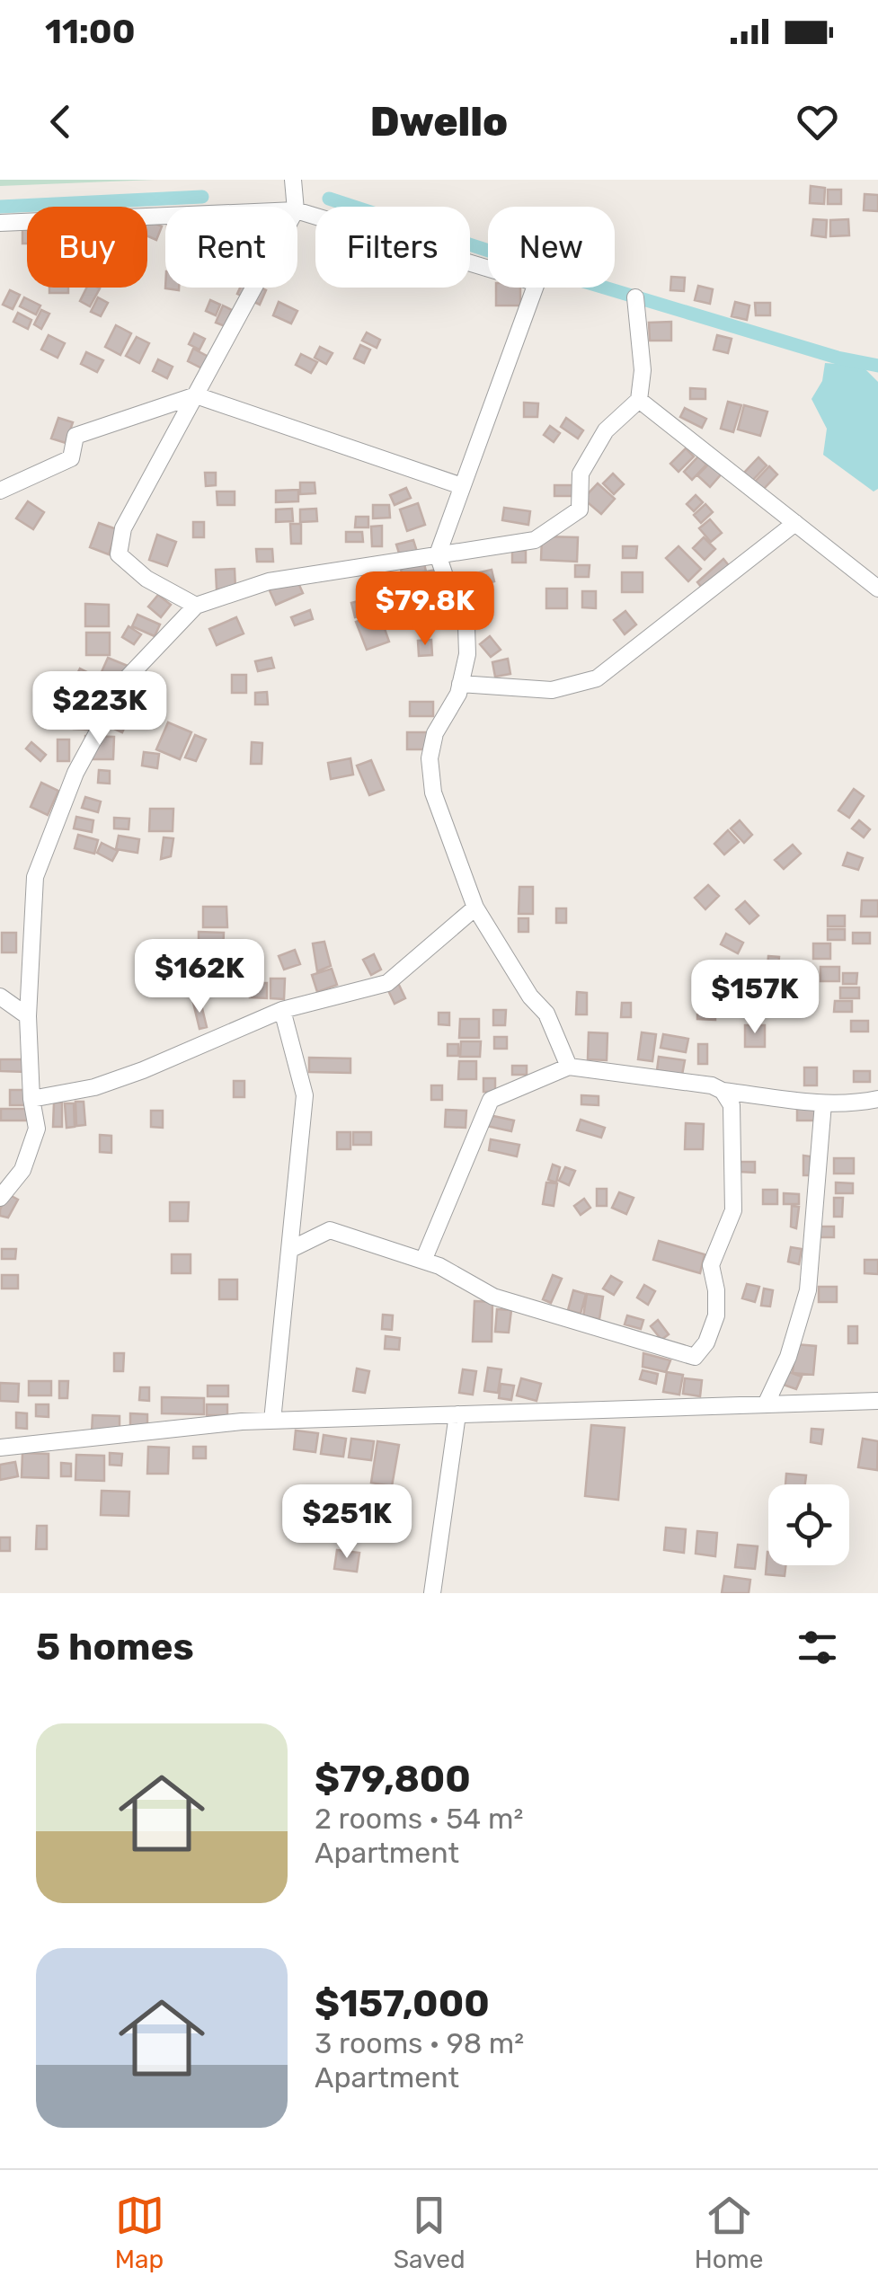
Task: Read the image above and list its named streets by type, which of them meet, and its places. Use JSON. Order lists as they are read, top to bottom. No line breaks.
{"page":{"status":"11:00","header":"Dwello","chip":["Buy","Rent","Filters","New"],"price":["$79.8K","$223K","$162K","$157K","$251K"],"heading":"5 homes","list":[{"name":"$79,800","note":"2 rooms · 54 m² · Apartment"},{"name":"$157,000","note":"3 rooms · 98 m² · Apartment"}],"tabs":["Map","Saved","Home"]}}
